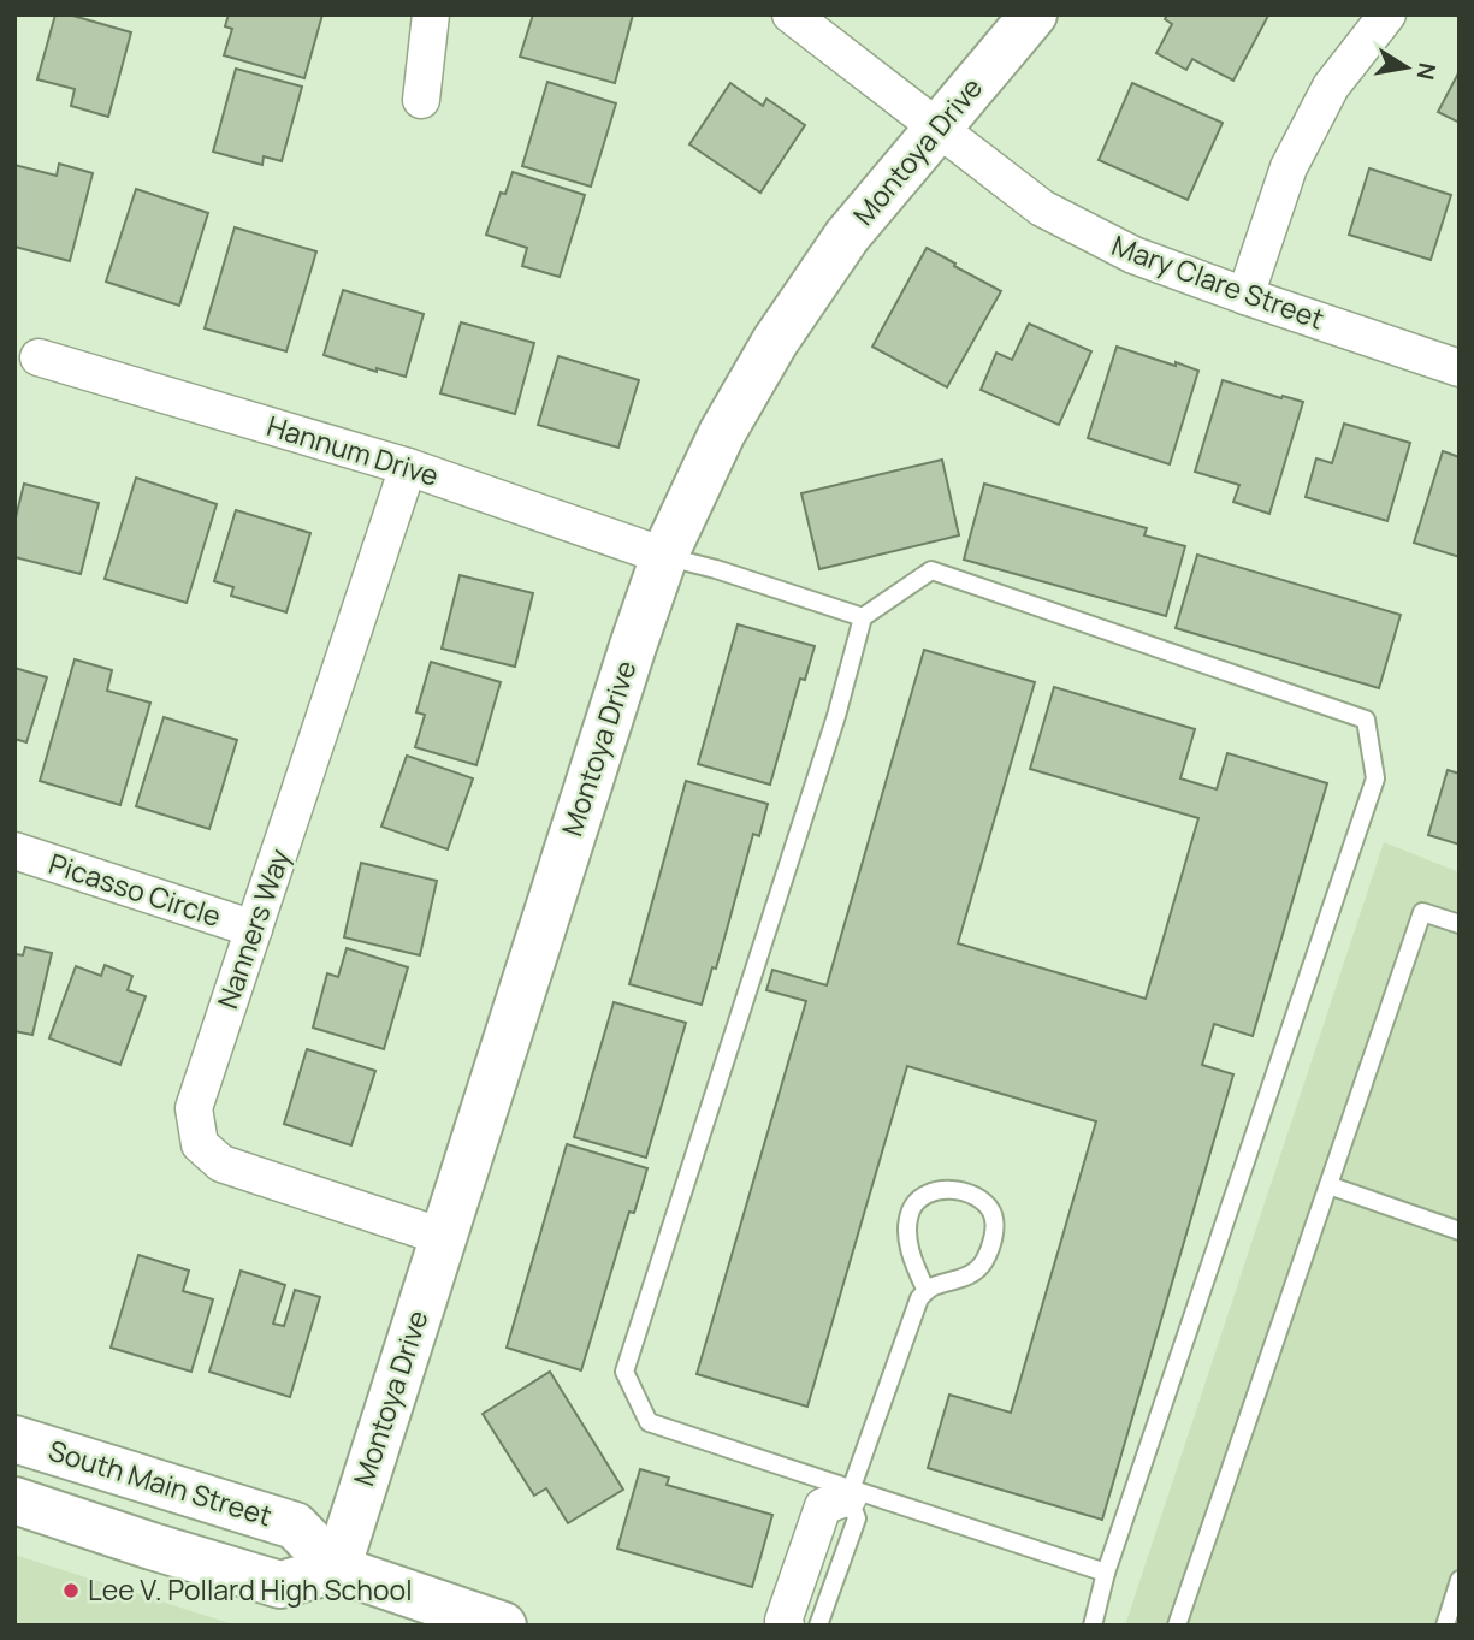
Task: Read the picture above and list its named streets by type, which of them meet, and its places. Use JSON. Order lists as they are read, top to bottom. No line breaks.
{"streets":{"street":["Montoya Drive","Mary Clare Street","Hannum Drive","Picasso Circle","Nanners Way","South Main Street"]},"crossings":[["Montoya Drive","Mary Clare Street"],["Montoya Drive","Hannum Drive"],["Montoya Drive","Nanners Way"],["Montoya Drive","South Main Street"],["Hannum Drive","Nanners Way"],["Picasso Circle","Nanners Way"]],"places":["Lee V. Pollard High School"],"north":"right"}
